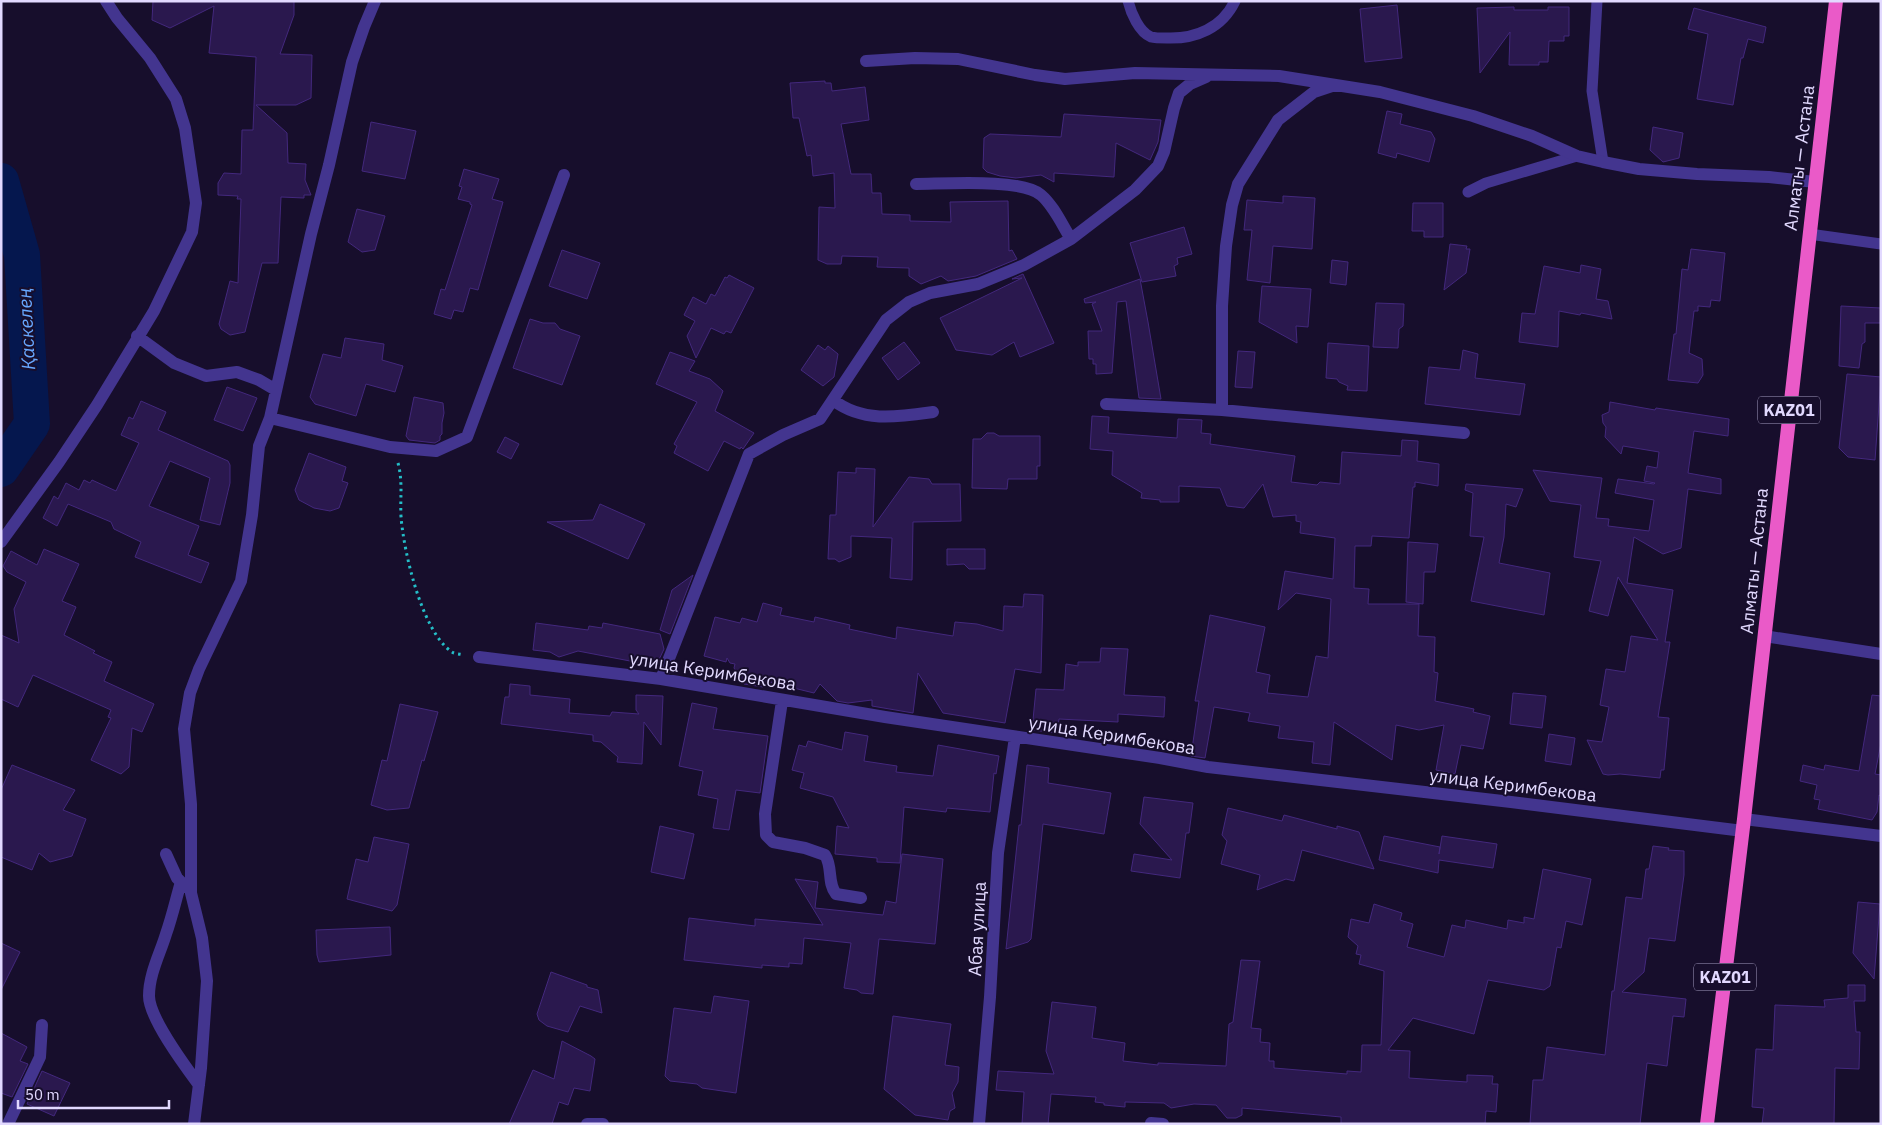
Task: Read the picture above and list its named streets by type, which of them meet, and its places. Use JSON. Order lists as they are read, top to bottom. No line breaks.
{"streets":{"highway":["Алматы — Астана","KАZ01"],"street":["улица Керимбекова","Абая улица"]},"crossings":[["Алматы — Астана","улица Керимбекова"],["улица Керимбекова","Абая улица"]],"water":["Қаскелең"],"scale_bar":"50 m"}
